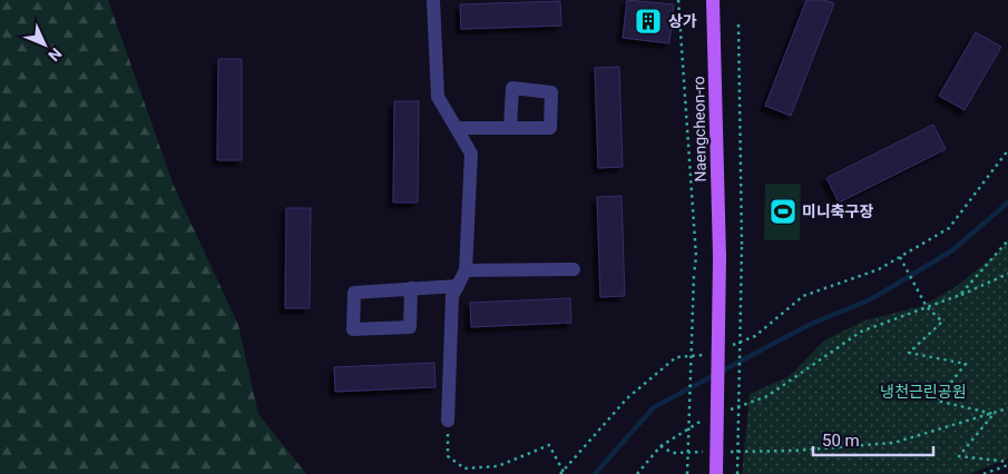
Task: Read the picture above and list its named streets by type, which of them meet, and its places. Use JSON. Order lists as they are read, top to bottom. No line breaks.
{"streets":{"main road":["Naengcheon-ro"]},"parks":["냉천근린공원"],"places":{"building":["상가"],"sports":["미니축구장"]},"scale_bar":"50 m","north":"bottom right"}
